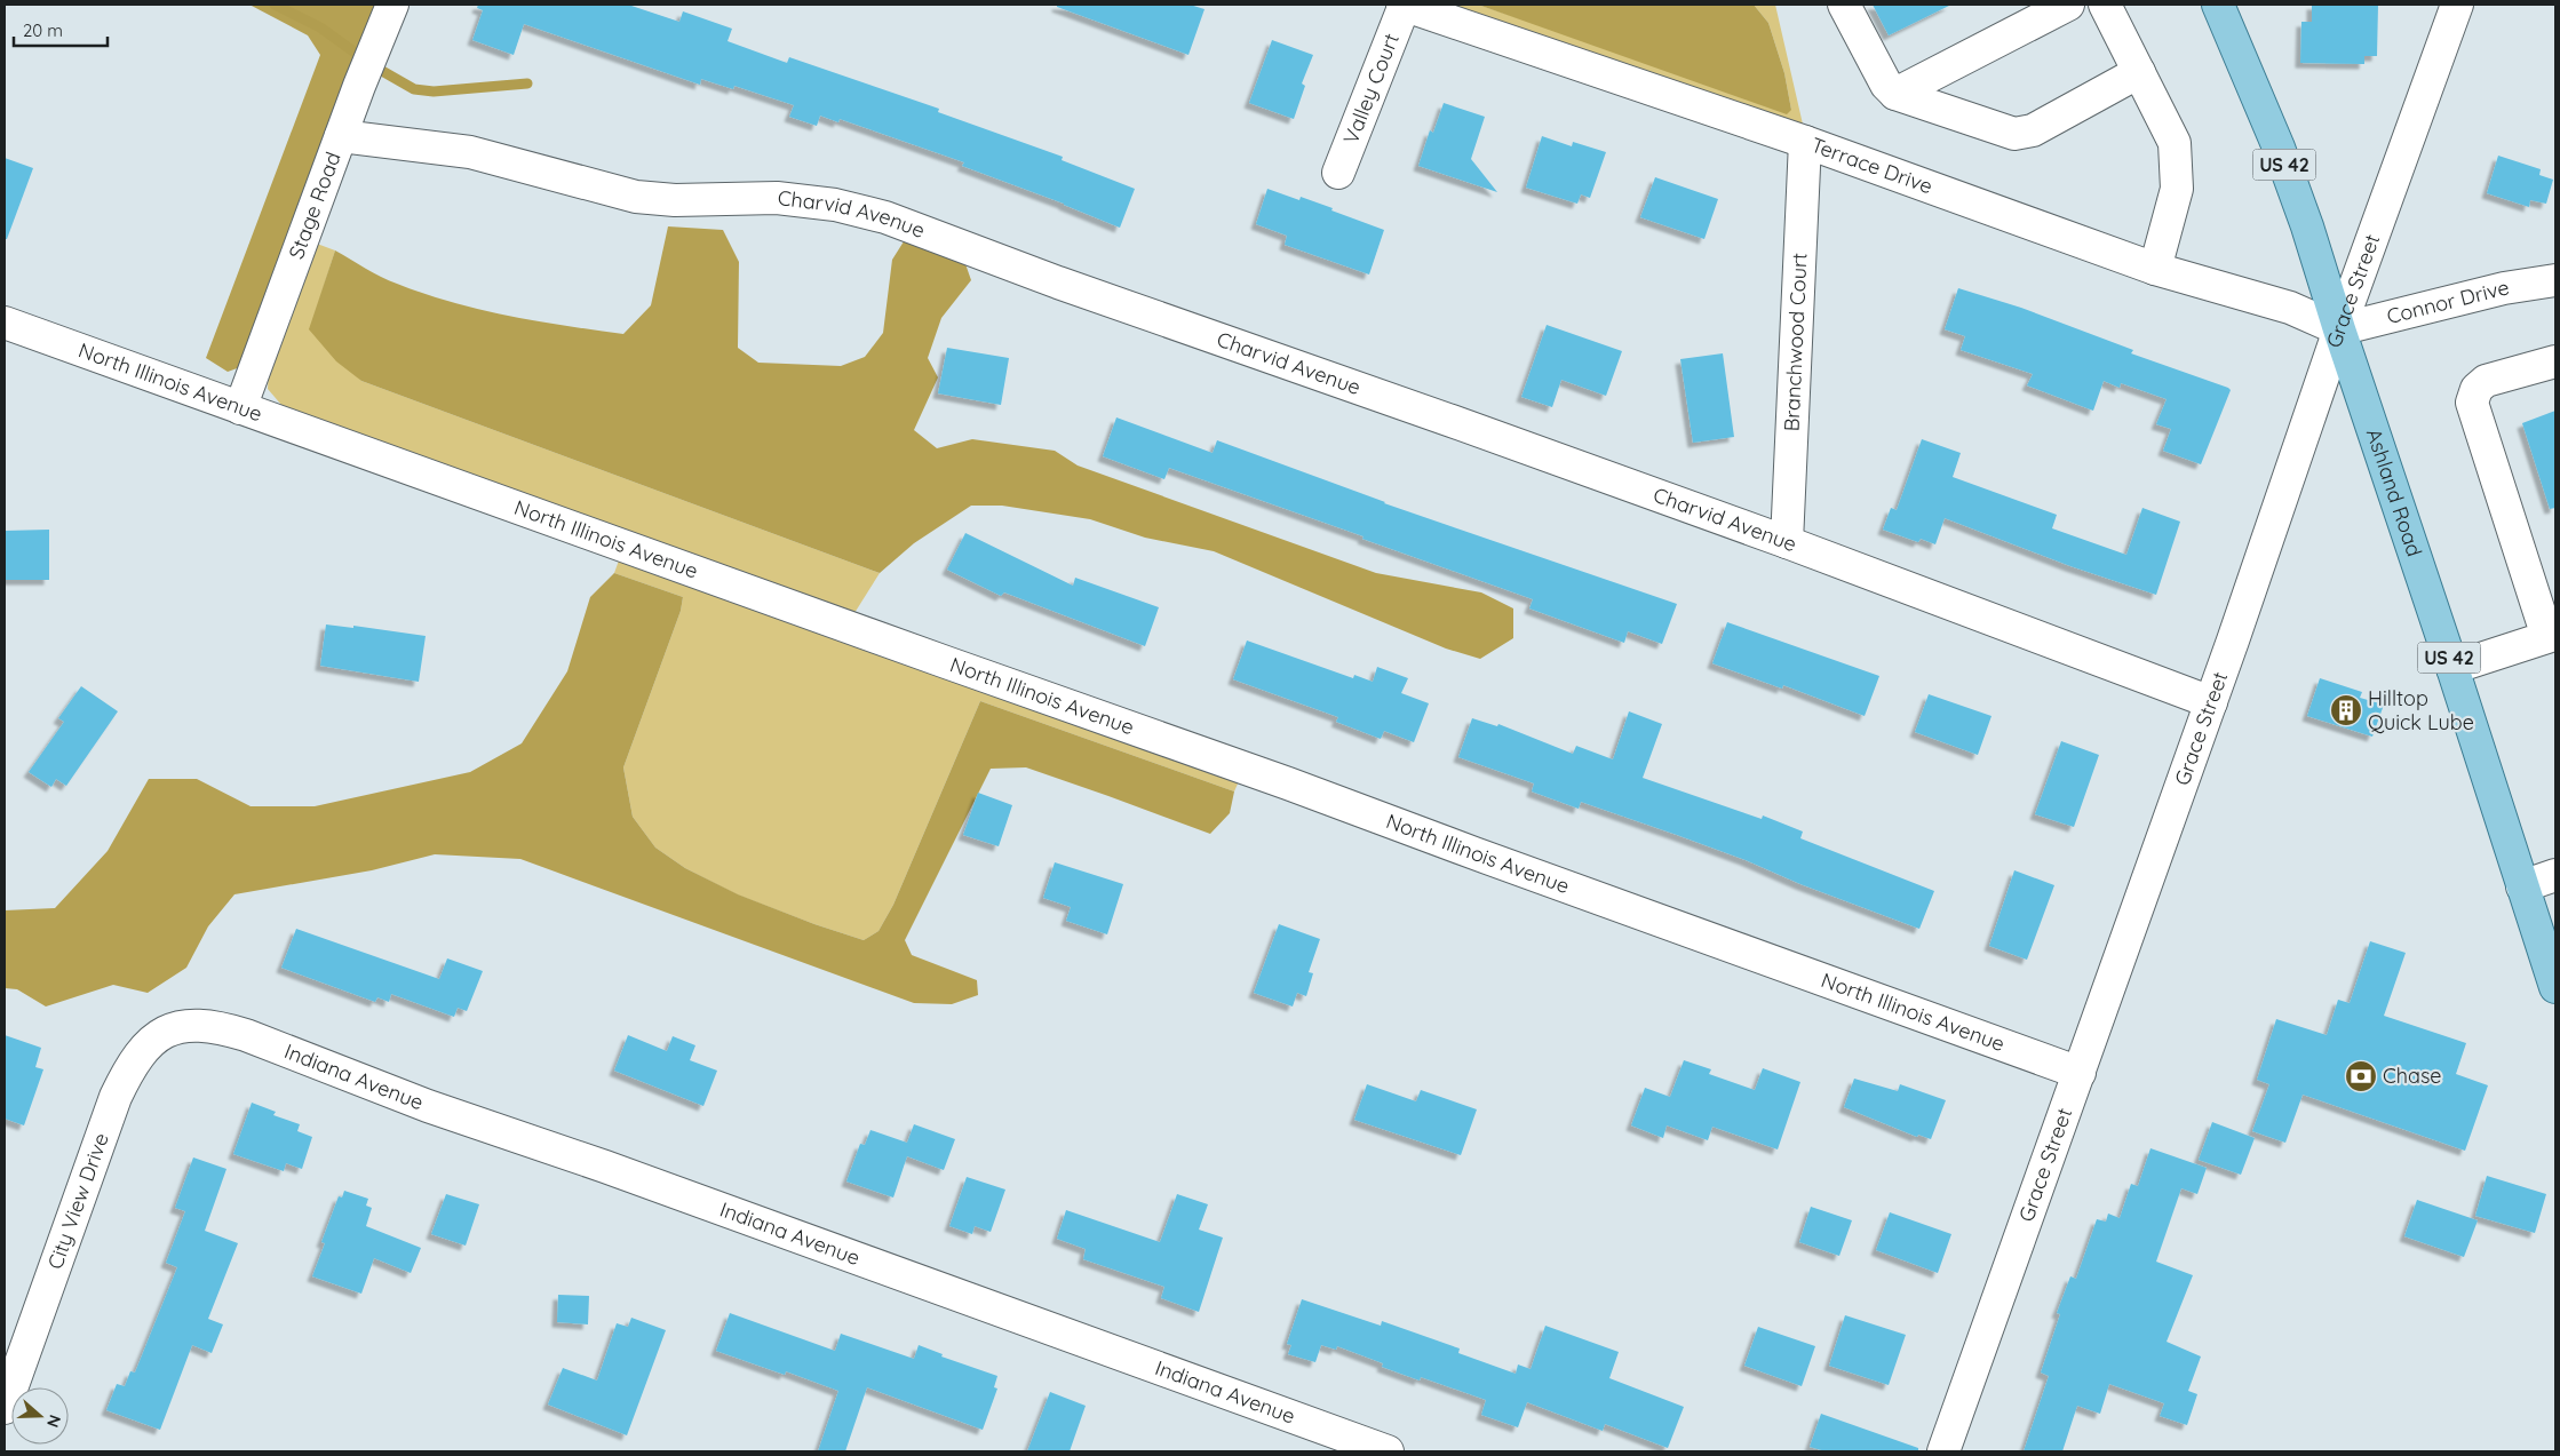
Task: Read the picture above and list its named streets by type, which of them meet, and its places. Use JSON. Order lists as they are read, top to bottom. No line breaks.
{"streets":{"main road":["US 42","Ashland Road"],"street":["Valley Court","Terrace Drive","Stage Road","Charvid Avenue","Grace Street","Connor Drive","Branchwood Court","North Illinois Avenue","Indiana Avenue","City View Drive"]},"crossings":[["Valley Court","Terrace Drive"],["Terrace Drive","Grace Street"],["Terrace Drive","Connor Drive"],["Terrace Drive","Branchwood Court"],["Terrace Drive","Ashland Road"],["Stage Road","Charvid Avenue"],["Stage Road","North Illinois Avenue"],["Charvid Avenue","Grace Street"],["Charvid Avenue","Branchwood Court"],["Grace Street","Connor Drive"],["Grace Street","North Illinois Avenue"],["Grace Street","Ashland Road"],["Connor Drive","Ashland Road"],["Indiana Avenue","City View Drive"]],"places":{"building":["Hilltop Quick Lube"],"bank":["Chase"]},"scale_bar":"20 m","north":"right"}
